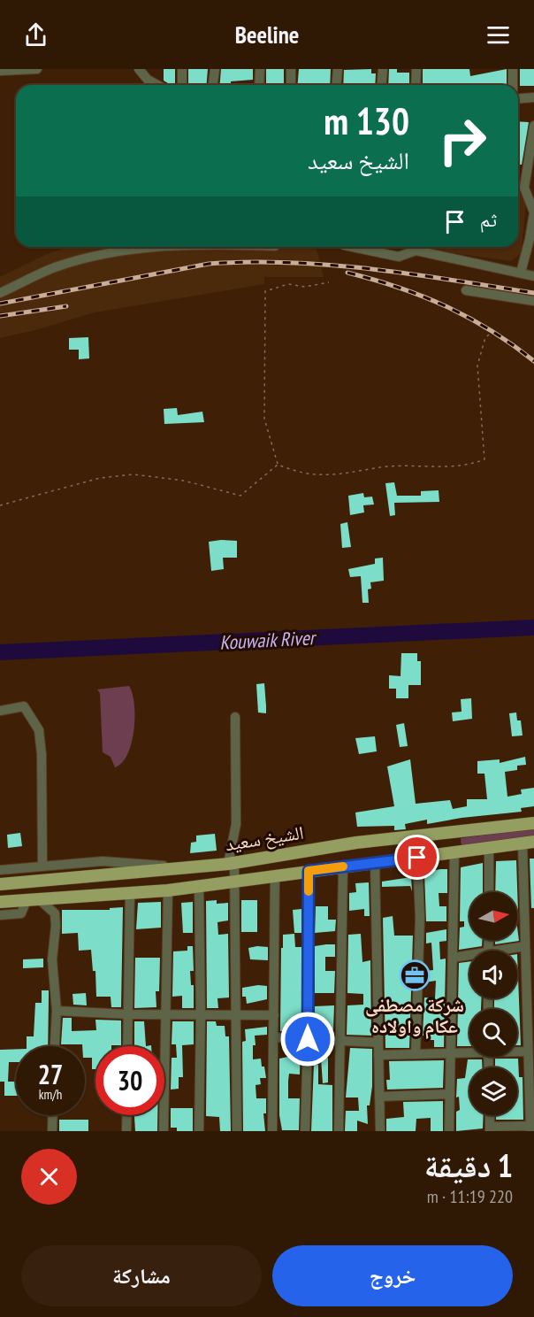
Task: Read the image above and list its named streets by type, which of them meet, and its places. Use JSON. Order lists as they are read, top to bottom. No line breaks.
{"streets":{"main road":["الشيخ سعيد"]},"water":["Kouwaik River"],"places":{"office":["شركة مصطفى عكام واولاده"]},"north":"right","page":{"header":"Beeline","turn":["130 m","الشيخ سعيد"],"then":"ثم","speed":"27 km/h","limit":"30","heading":["1 دقيقة","220 m · 11:19"],"buttons":["خروج","مشاركة"]}}
